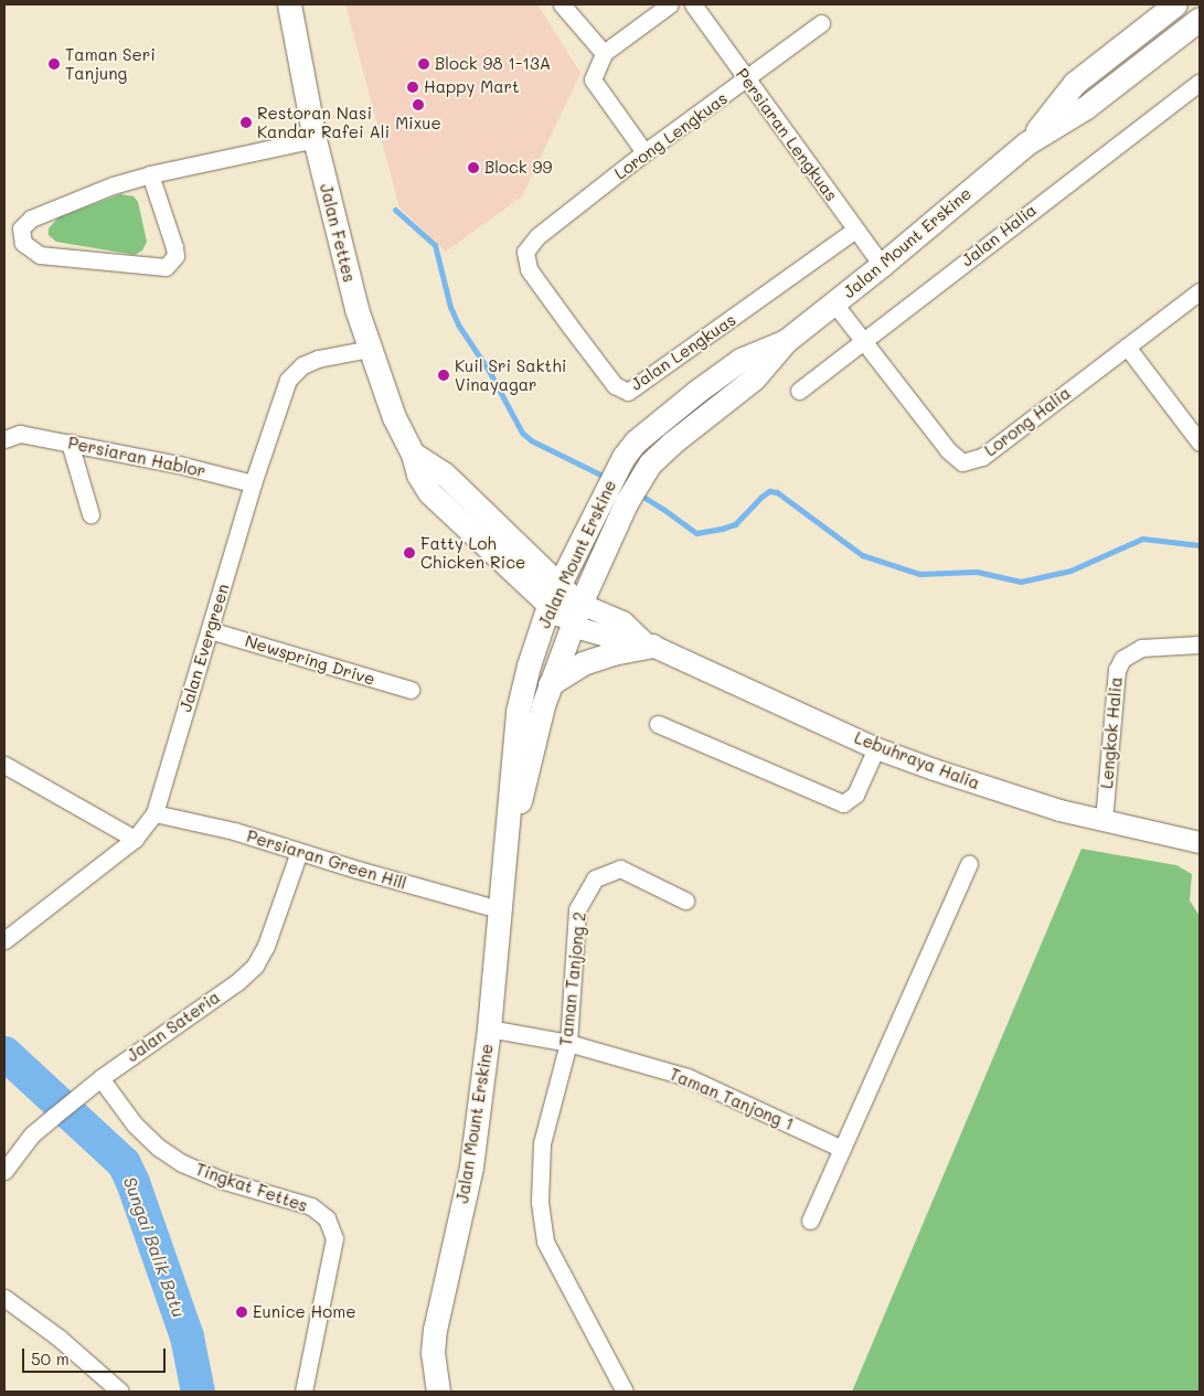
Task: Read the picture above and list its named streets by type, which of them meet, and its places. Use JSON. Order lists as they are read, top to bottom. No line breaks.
{"streets":{"main road":["Jalan Fettes","Jalan Mount Erskine"],"street":["Persiaran Lengkuas","Lorong Lengkuas","Jalan Halia","Jalan Lengkuas","Lorong Halia","Persiaran Hablor","Jalan Evergreen","Newspring Drive","Lengkok Halia","Lebuhraya Halia","Persiaran Green Hill","Taman Tanjong 2","Jalan Sateria","Taman Tanjong 1","Tingkat Fettes"]},"crossings":[["Persiaran Lengkuas","Lorong Lengkuas"],["Persiaran Lengkuas","Jalan Mount Erskine"],["Persiaran Lengkuas","Jalan Lengkuas"],["Lorong Lengkuas","Jalan Lengkuas"],["Jalan Fettes","Jalan Mount Erskine"],["Jalan Fettes","Jalan Evergreen"],["Jalan Fettes","Lebuhraya Halia"],["Jalan Halia","Lorong Halia"],["Jalan Mount Erskine","Lorong Halia"],["Jalan Mount Erskine","Lebuhraya Halia"],["Jalan Mount Erskine","Persiaran Green Hill"],["Jalan Mount Erskine","Taman Tanjong 1"],["Persiaran Hablor","Jalan Evergreen"],["Jalan Evergreen","Newspring Drive"],["Jalan Evergreen","Persiaran Green Hill"],["Lengkok Halia","Lebuhraya Halia"],["Persiaran Green Hill","Jalan Sateria"],["Taman Tanjong 2","Taman Tanjong 1"],["Jalan Sateria","Tingkat Fettes"]],"water":["Sungai Balik Batu"],"places":["Taman Seri Tanjung","Block 98 1-13A","Happy Mart","Mixue","Restoran Nasi Kandar Rafei Ali","Block 99","Kuil Sri Sakthi Vinayagar","Fatty Loh Chicken Rice","Eunice Home"],"scale_bar":"50 m"}
